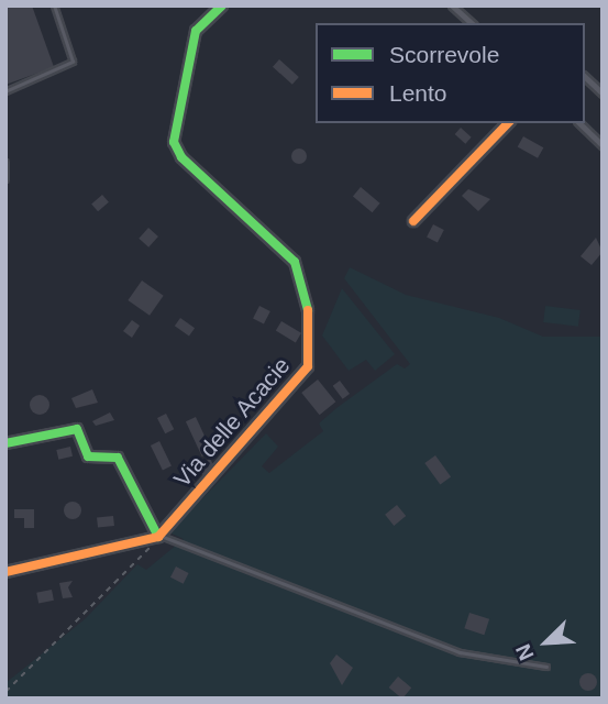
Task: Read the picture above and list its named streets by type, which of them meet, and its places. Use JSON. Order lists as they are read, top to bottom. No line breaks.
{"streets":{"street":["Via delle Acacie"]},"legend":["Scorrevole","Lento"],"north":"bottom left"}
